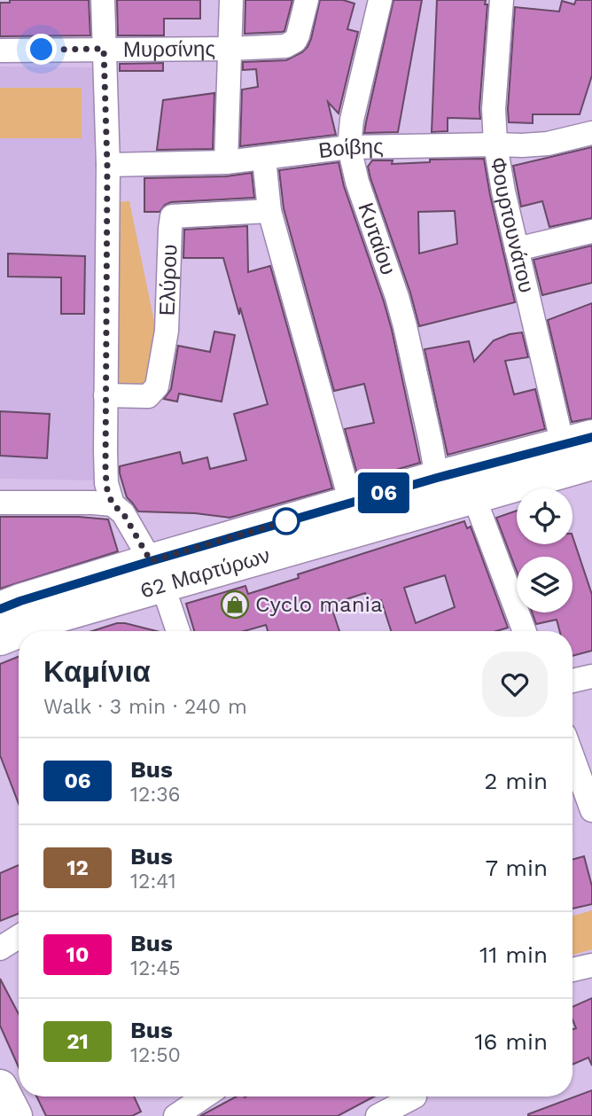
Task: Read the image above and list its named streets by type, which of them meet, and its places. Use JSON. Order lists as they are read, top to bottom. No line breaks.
{"streets":{"main road":["62 Μαρτύρων"],"street":["Μυρσίνης","Βοίβης","Φουρτουνάτου","Κυταίου","Ελύρου"]},"crossings":[["Βοίβης","Φουρτουνάτου"],["Βοίβης","Κυταίου"],["Φουρτουνάτου","62 Μαρτύρων"],["Κυταίου","62 Μαρτύρων"]],"places":{"shop":["Cyclo mania"]},"lines":["bus line 06"],"page":{"on_map":"06","heading":["Καμίνια","Walk · 3 min · 240 m"],"list":[{"mark":"06","name":"Bus","note":"12:36","value":"2 min"},{"mark":"12","name":"Bus","note":"12:41","value":"7 min"},{"mark":"10","name":"Bus","note":"12:45","value":"11 min"},{"mark":"21","name":"Bus","note":"12:50","value":"16 min"}]}}
